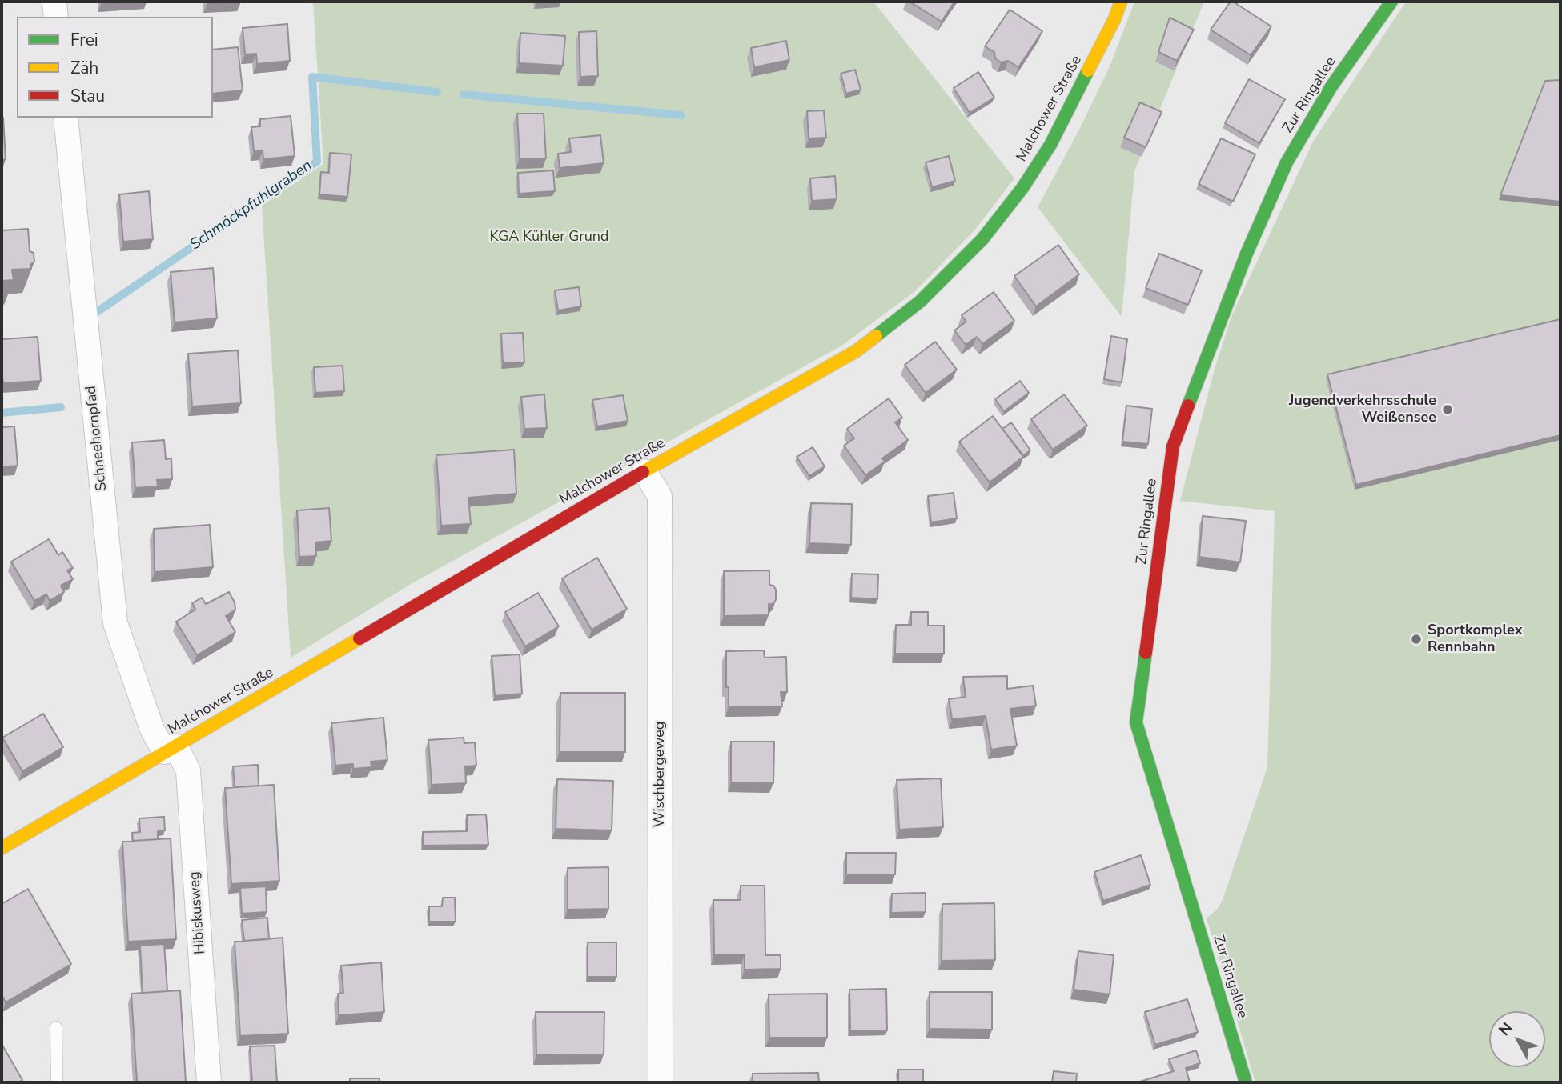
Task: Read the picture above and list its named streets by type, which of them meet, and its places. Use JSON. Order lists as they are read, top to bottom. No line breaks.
{"streets":{"street":["Zur Ringallee","Malchower Straße","Schneehornpfad","Wischbergeweg","Hibiskusweg"]},"crossings":[["Malchower Straße","Schneehornpfad"],["Malchower Straße","Wischbergeweg"],["Malchower Straße","Hibiskusweg"],["Schneehornpfad","Hibiskusweg"]],"water":["Schmöckpfuhlgraben"],"parks":["KGA Kühler Grund"],"places":["Jugendverkehrsschule Weißensee","Sportkomplex Rennbahn"],"legend":["Frei","Zäh","Stau"],"north":"top left"}
